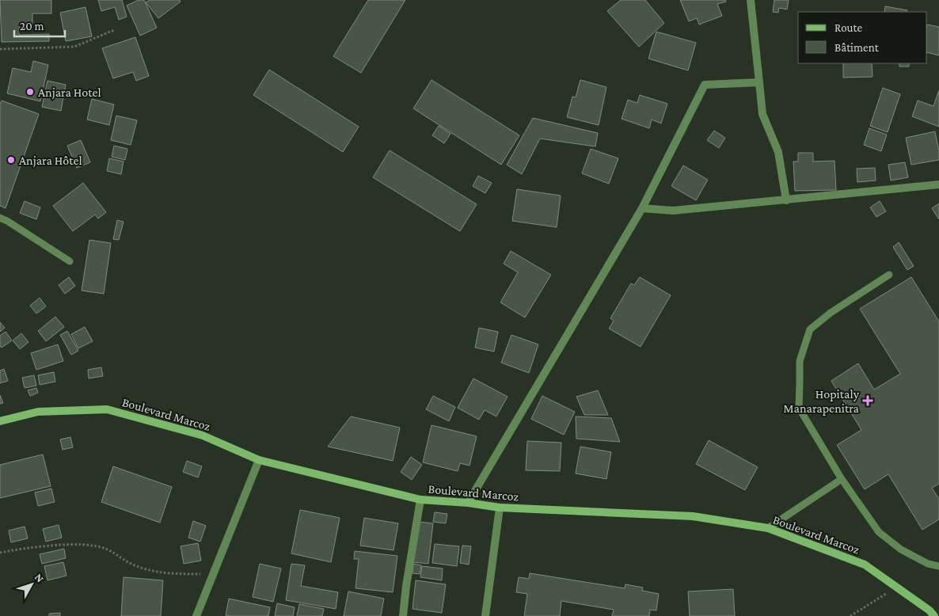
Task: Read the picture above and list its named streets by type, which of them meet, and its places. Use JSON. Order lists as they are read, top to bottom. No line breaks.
{"streets":{"main road":["Boulevard Marcoz"]},"places":{"other":["Anjara Hotel","Anjara Hôtel"],"health":["Hopitaly Manarapenitra"]},"legend":["Route","Bâtiment"],"scale_bar":"20 m","north":"top right"}
